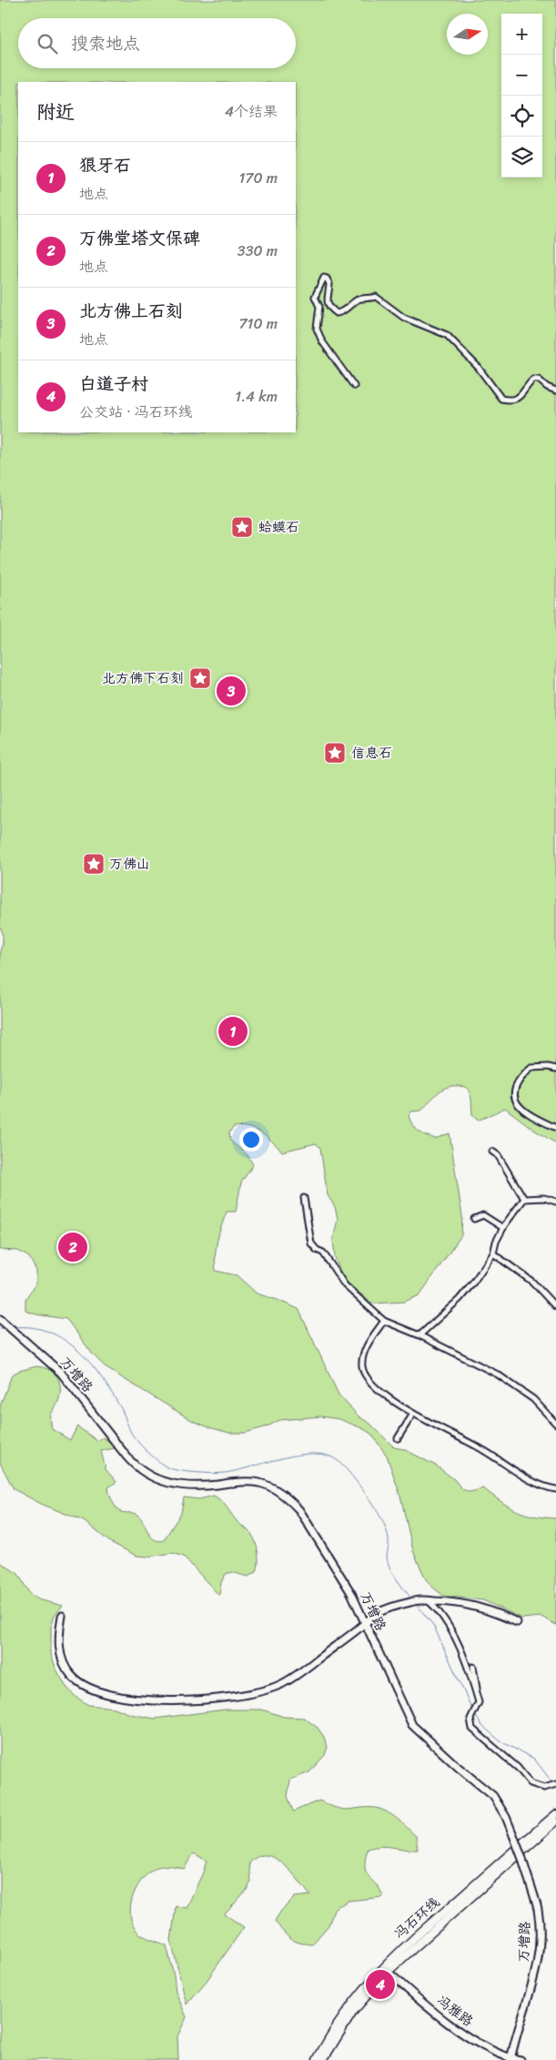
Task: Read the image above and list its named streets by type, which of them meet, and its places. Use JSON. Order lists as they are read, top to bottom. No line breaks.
{"streets":{"main road":["冯石环线"],"street":["万增路","冯雅路"]},"crossings":[["万增路","冯雅路"],["冯石环线","冯雅路"]],"places":{"place":["蛤蟆石","北方佛下石刻","信息石","万佛山"]},"north":"right","page":{"map_buttons":["+","−"],"search":"搜索地点","heading":["附近","4个结果"],"list":[{"mark":"1","name":"狼牙石","note":"地点","value":"170 m"},{"mark":"2","name":"万佛堂塔文保碑","note":"地点","value":"330 m"},{"mark":"3","name":"北方佛上石刻","note":"地点","value":"710 m"},{"mark":"4","name":"白道子村","note":"公交站 · 冯石环线","value":"1.4 km"}],"pins":["3","1","2","4"]}}
